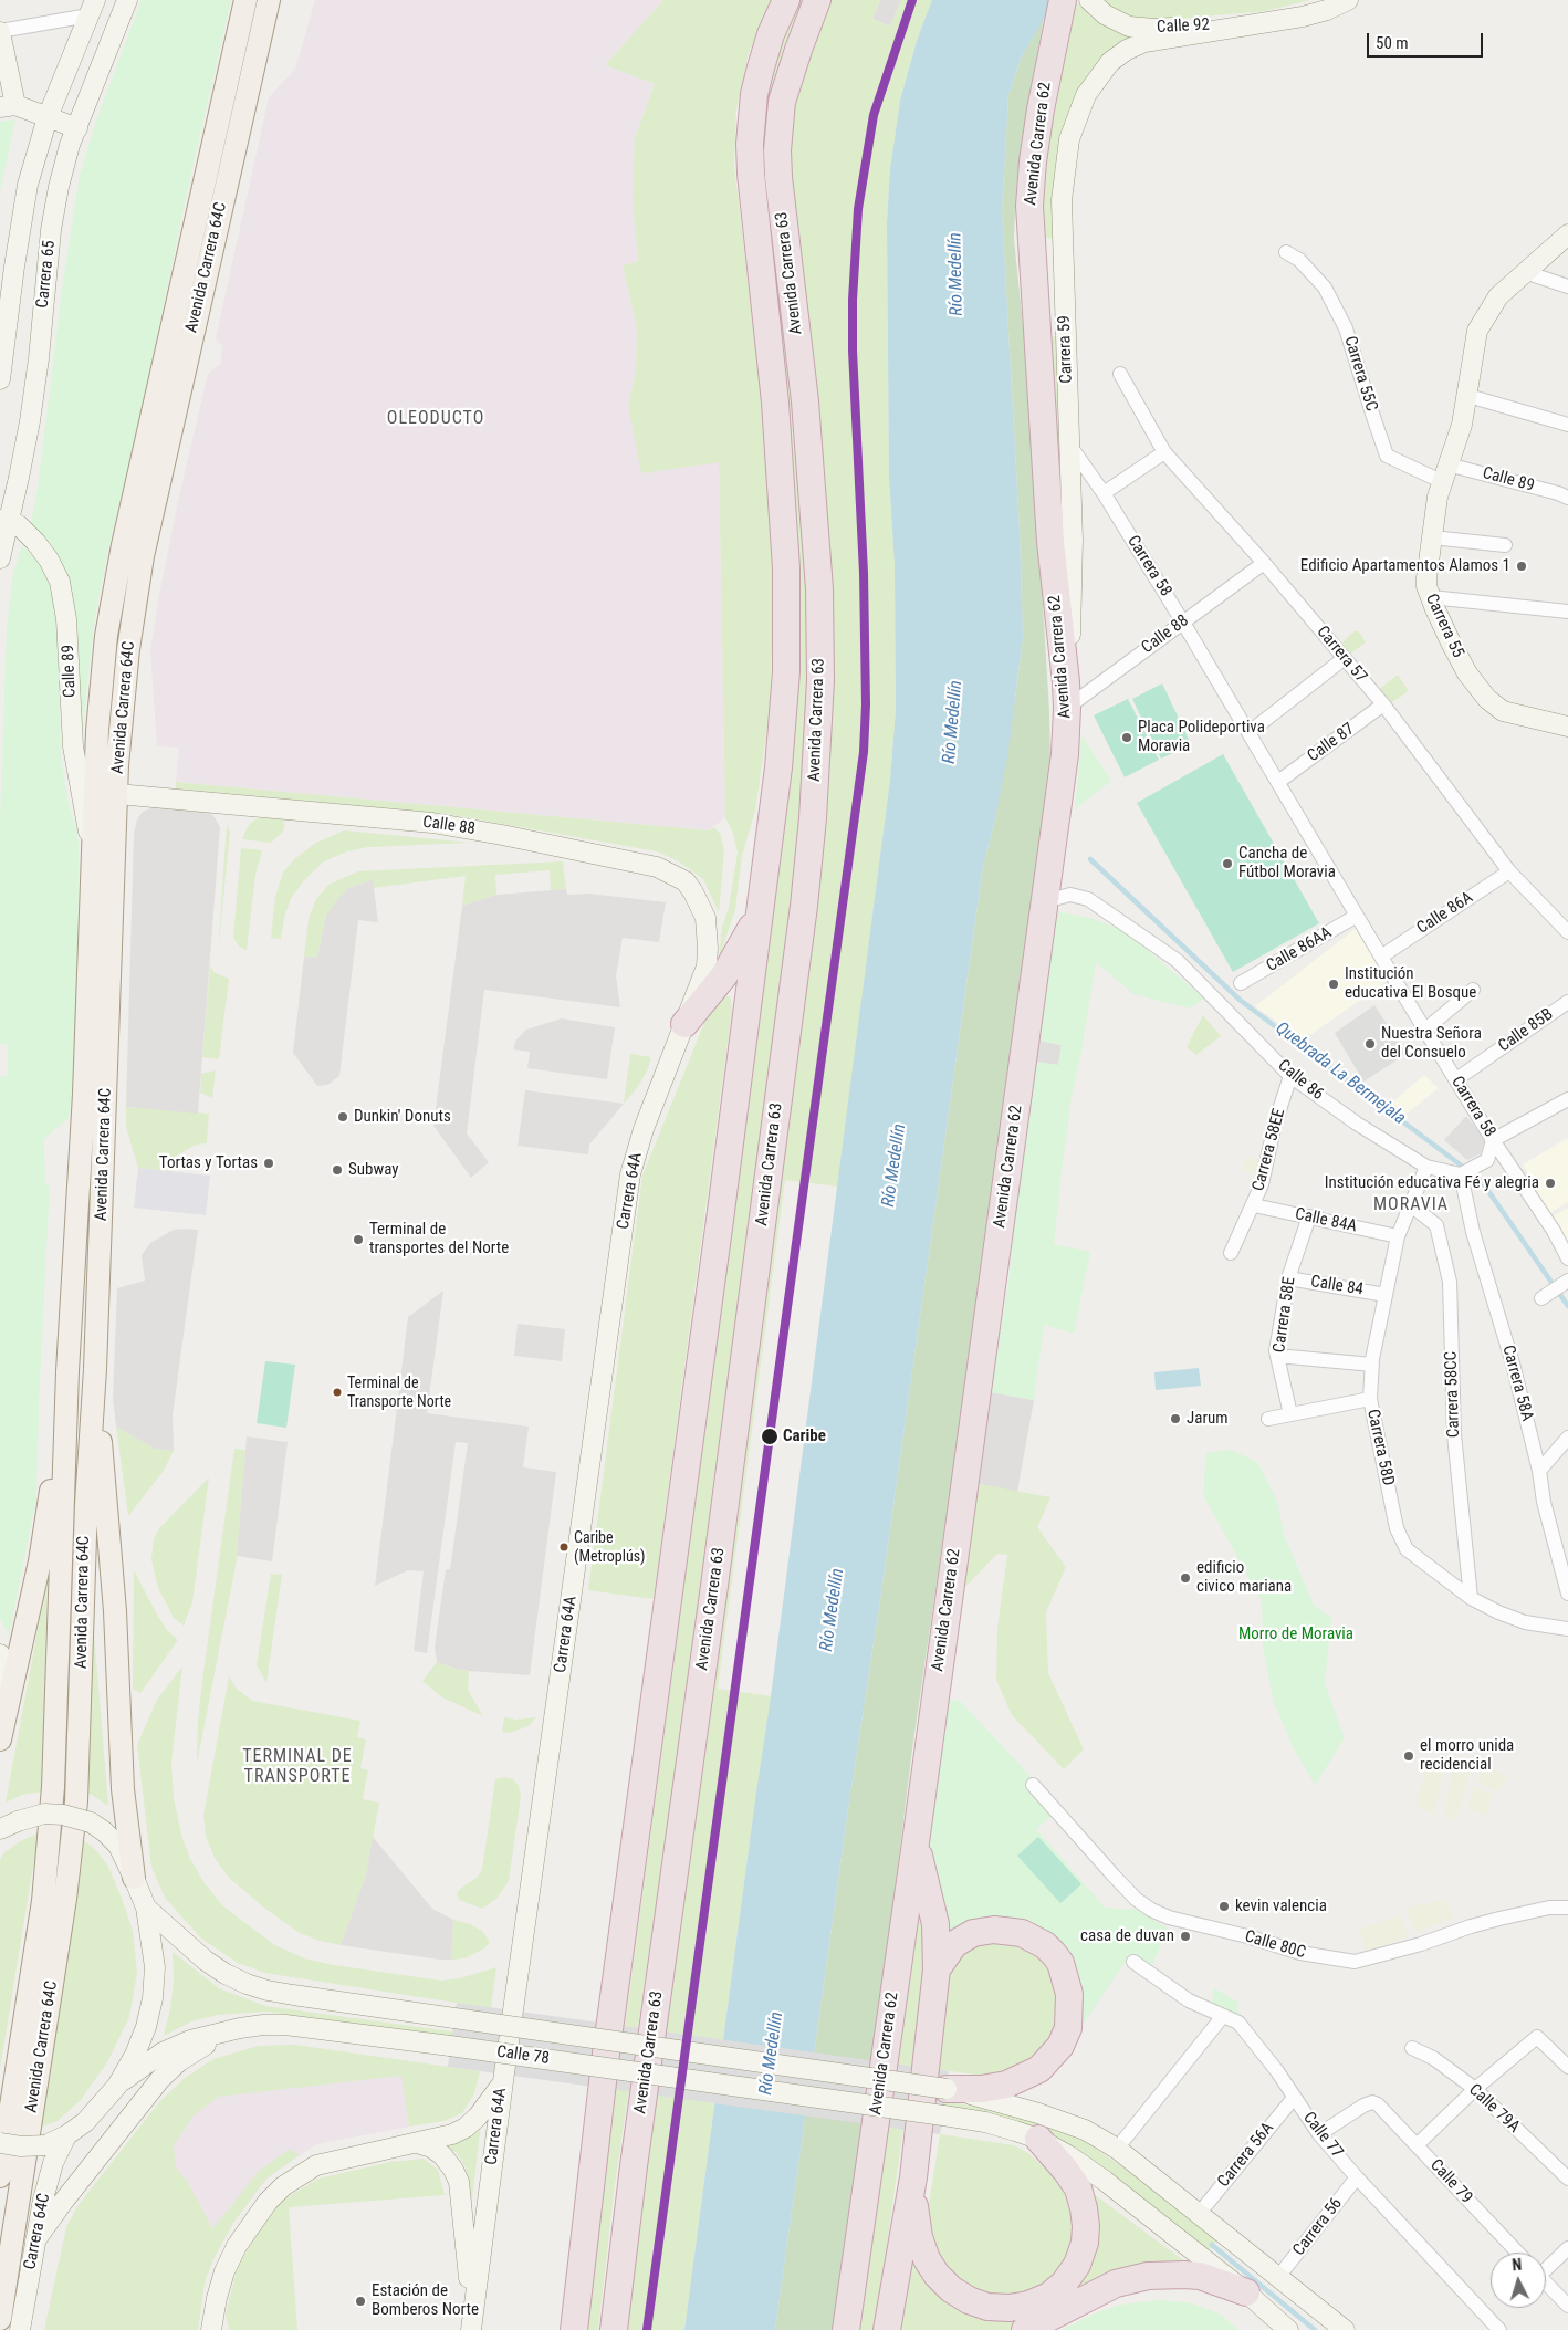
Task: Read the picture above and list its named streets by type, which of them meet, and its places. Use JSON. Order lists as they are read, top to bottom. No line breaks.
{"streets":{"highway":["Avenida Carrera 62","Avenida Carrera 63"],"main road":["Calle 92","Avenida Carrera 64C","Carrera 65","Carrera 59","Calle 89","Carrera 55","Calle 88","Carrera 64A","Calle 78","Carrera 64C"],"street":["Carrera 55C","Carrera 58","Carrera 57","Calle 87","Calle 86A","Calle 86AA","Calle 85B","Calle 86","Carrera 58EE","Calle 84A","Calle 84","Carrera 58E","Carrera 58A","Carrera 58CC","Carrera 58D","Calle 80C","Calle 79A","Calle 77","Carrera 56A","Calle 79","Carrera 56"]},"crossings":[["Calle 92","Carrera 59"],["Avenida Carrera 62","Carrera 59"],["Avenida Carrera 62","Calle 88"],["Avenida Carrera 62","Calle 86"],["Avenida Carrera 64C","Calle 89"],["Avenida Carrera 64C","Calle 88"],["Carrera 65","Calle 89"],["Carrera 59","Carrera 58"],["Carrera 59","Calle 88"],["Carrera 55C","Calle 89"],["Carrera 55C","Carrera 55"],["Calle 89","Carrera 55"],["Carrera 58","Calle 88"],["Carrera 58","Calle 87"],["Carrera 58","Calle 86A"],["Carrera 58","Calle 86AA"],["Carrera 58","Calle 85B"],["Calle 88","Carrera 57"],["Calle 88","Carrera 64A"],["Carrera 57","Calle 87"],["Carrera 57","Calle 86A"],["Calle 86","Carrera 58EE"],["Calle 86","Carrera 58A"],["Calle 86","Carrera 58D"],["Carrera 58EE","Calle 84A"],["Calle 84A","Carrera 58E"],["Calle 84A","Carrera 58D"],["Calle 84","Carrera 58E"],["Calle 84","Carrera 58D"],["Carrera 58CC","Carrera 58D"],["Calle 77","Carrera 56A"],["Calle 77","Calle 79"],["Calle 77","Carrera 56"]],"districts":["OLEODUCTO","MORAVIA","TERMINAL DE TRANSPORTE"],"water":["Río Medellín","Quebrada La Bermejala"],"parks":["Morro de Moravia"],"places":["Edificio Apartamentos Alamos 1","Placa Polideportiva Moravia","Cancha de Fútbol Moravia","Institución educativa El Bosque","Nuestra Señora del Consuelo","Dunkin' Donuts","Tortas y Tortas","Subway","Institución educativa Fé y alegria","Terminal de transportes del Norte","Terminal de Transporte Norte","Jarum","Caribe","Caribe (Metroplús)","edificio civico mariana","el morro unida recidencial","kevin valencia","casa de duvan","Estación de Bomberos Norte"],"scale_bar":"50 m","north":"top"}
